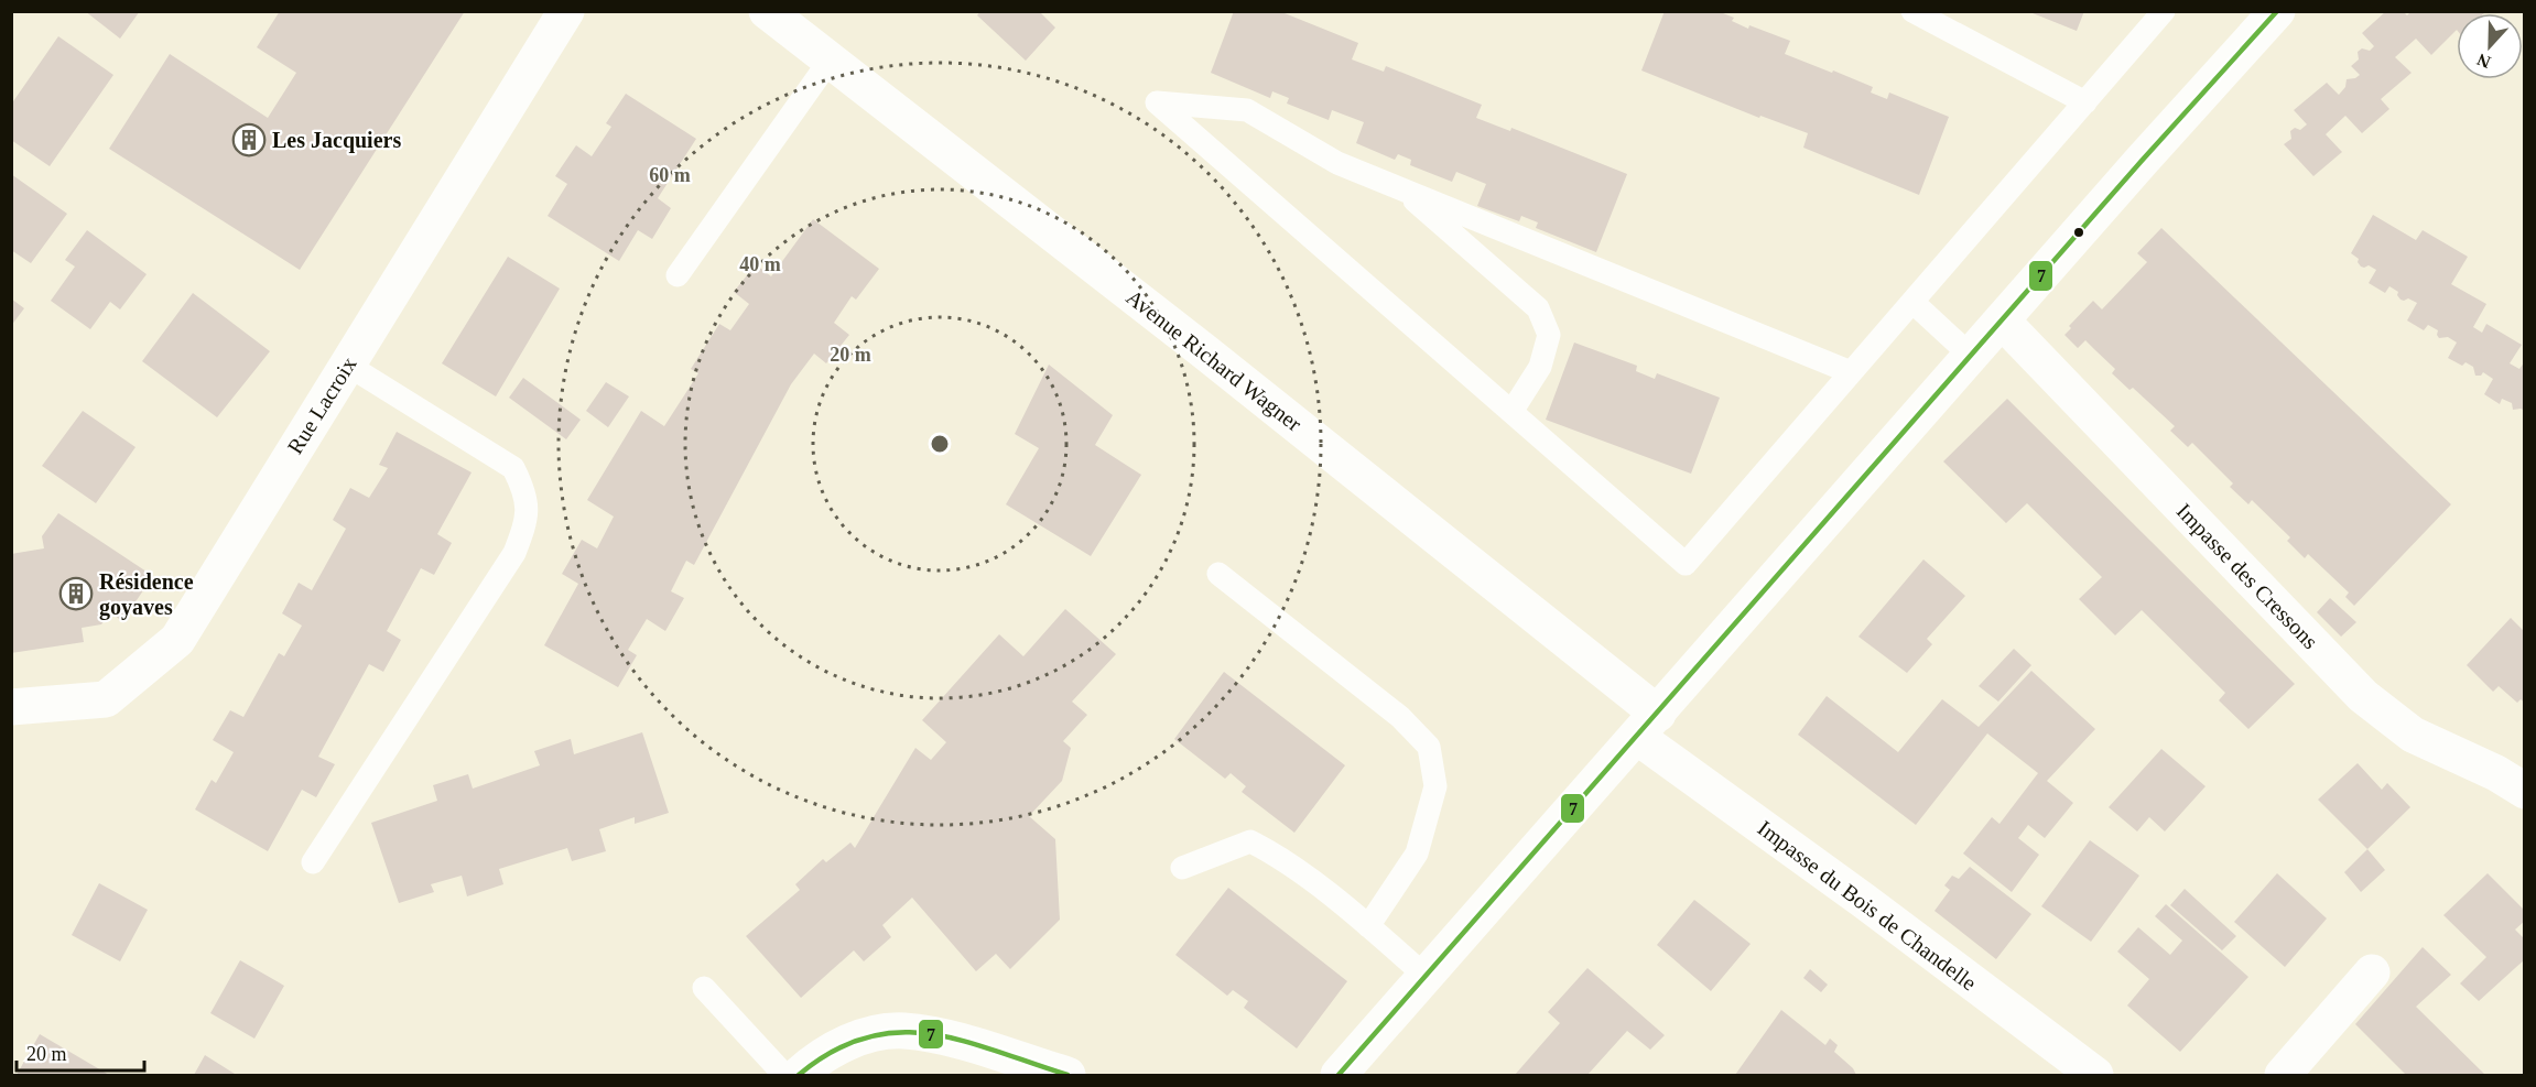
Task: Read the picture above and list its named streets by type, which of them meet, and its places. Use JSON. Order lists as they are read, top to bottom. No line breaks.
{"streets":{"street":["Avenue Richard Wagner","Rue Lacroix","Impasse des Cressons","Impasse du Bois de Chandelle"]},"crossings":[["Avenue Richard Wagner","Impasse du Bois de Chandelle"]],"places":{"building":["Les Jacquiers","Résidence goyaves"]},"lines":["transit line 7"],"scale_bar":"20 m","north":"bottom","rings":["60 m","40 m","20 m"]}
